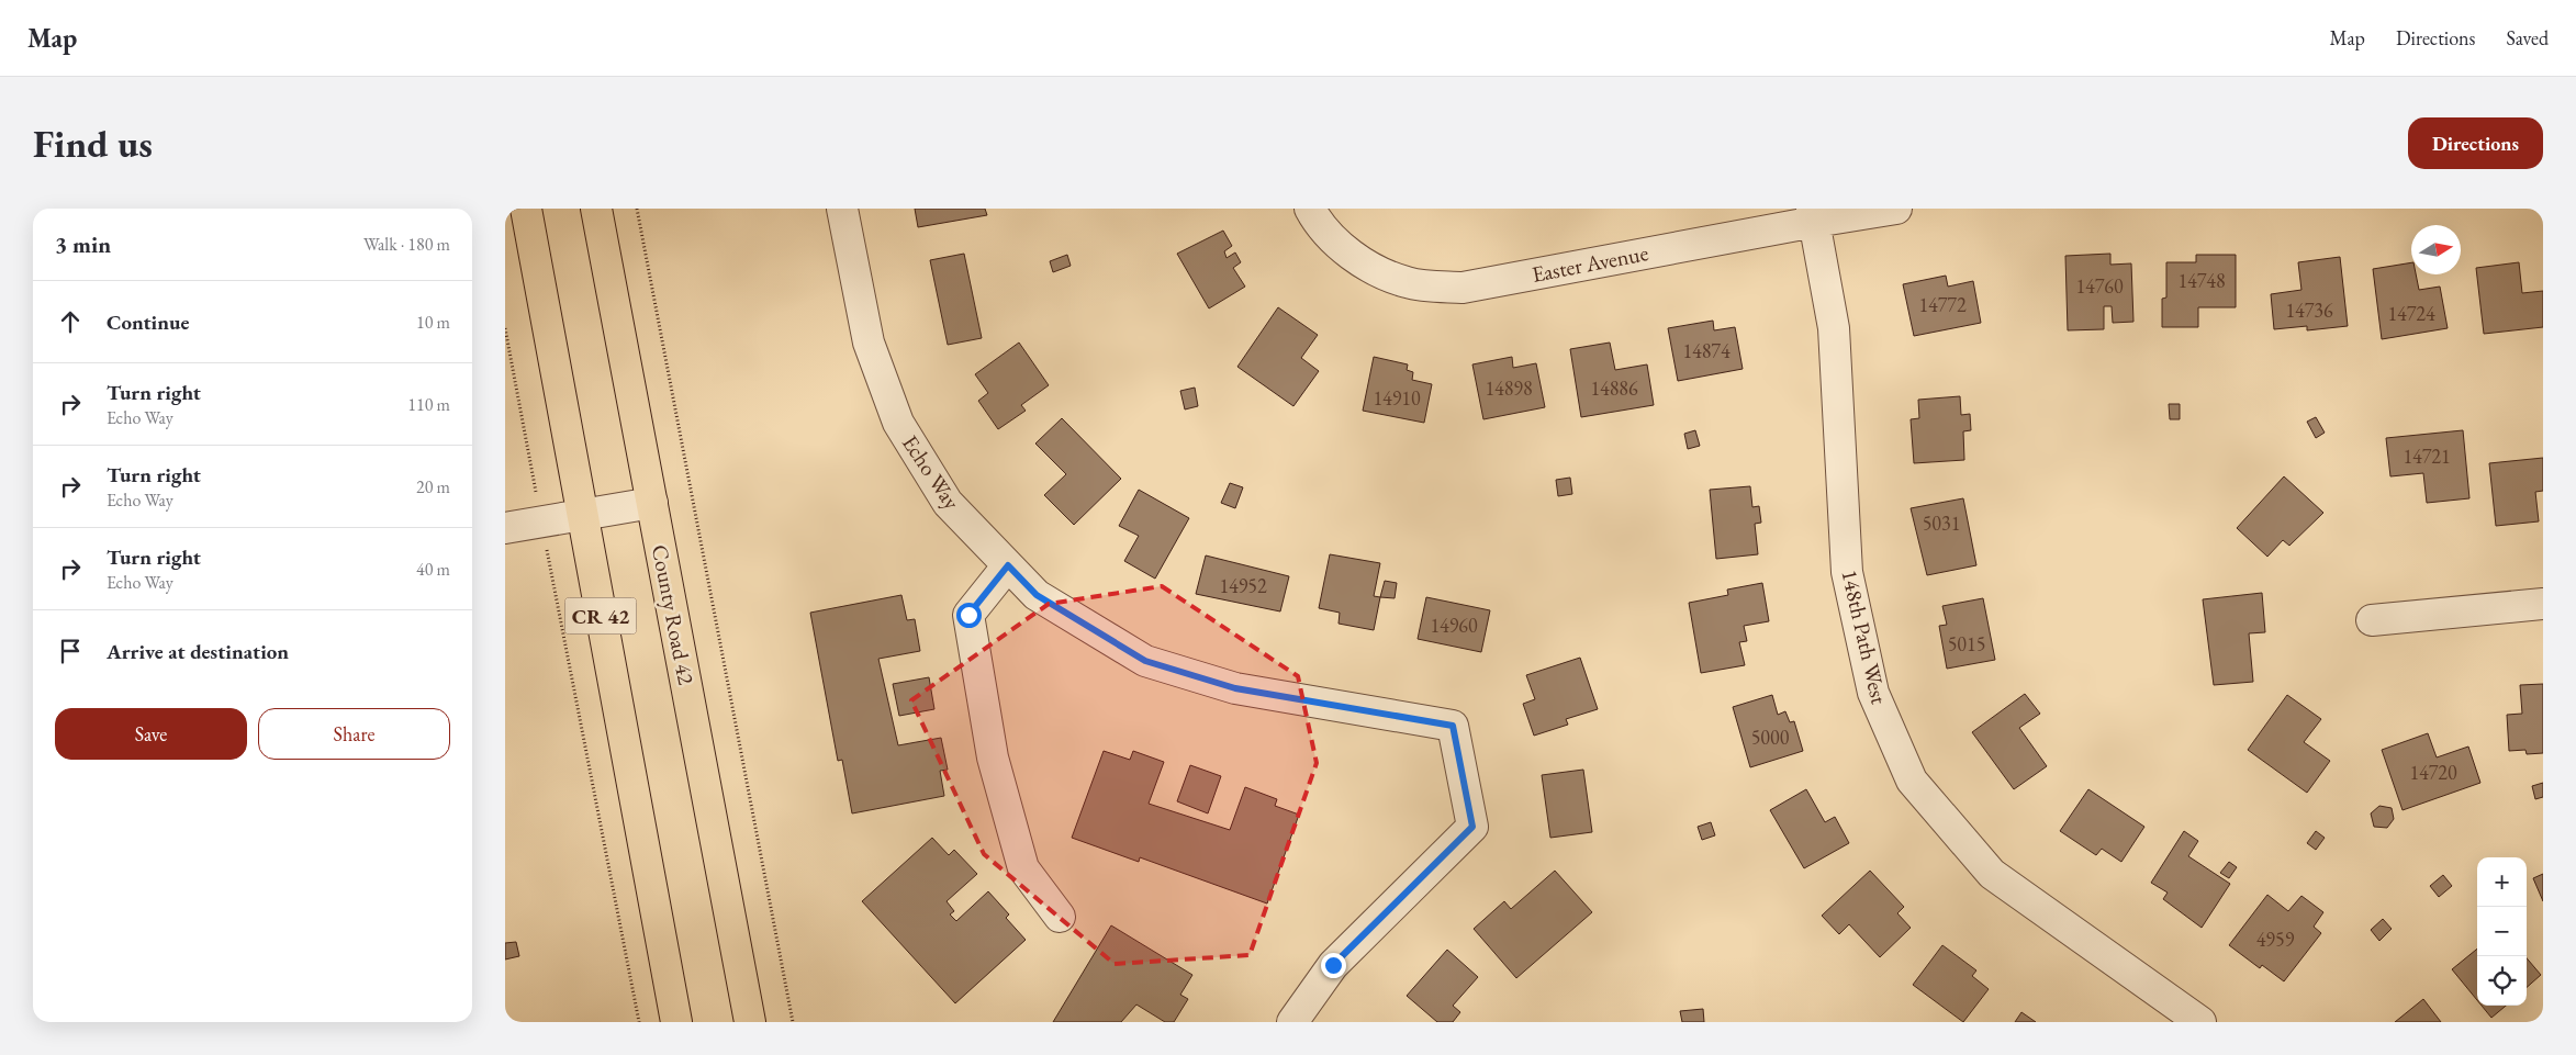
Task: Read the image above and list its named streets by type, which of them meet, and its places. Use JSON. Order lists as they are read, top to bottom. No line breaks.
{"streets":{"highway":["County Road 42","CR 42"],"street":["Easter Avenue","Echo Way","148th Path West"]},"crossings":[["Easter Avenue","148th Path West"]],"house_numbers":["14748","14760","14772","14736","14724","14874","14898","14886","14910","14721","5031","14952","14960","5015","5000","14720","4959"],"north":"right","page":{"header":"Map","nav":["Map","Directions","Saved"],"buttons":["Directions",["Save","Share"]],"title":"Find us","heading":["3 min","Walk · 180 m"],"list":[["Continue","10 m"],["Turn right","Echo Way","110 m"],["Turn right","Echo Way","20 m"],["Turn right","Echo Way","40 m"],"Arrive at destination"],"map_buttons":["+","−"]}}
